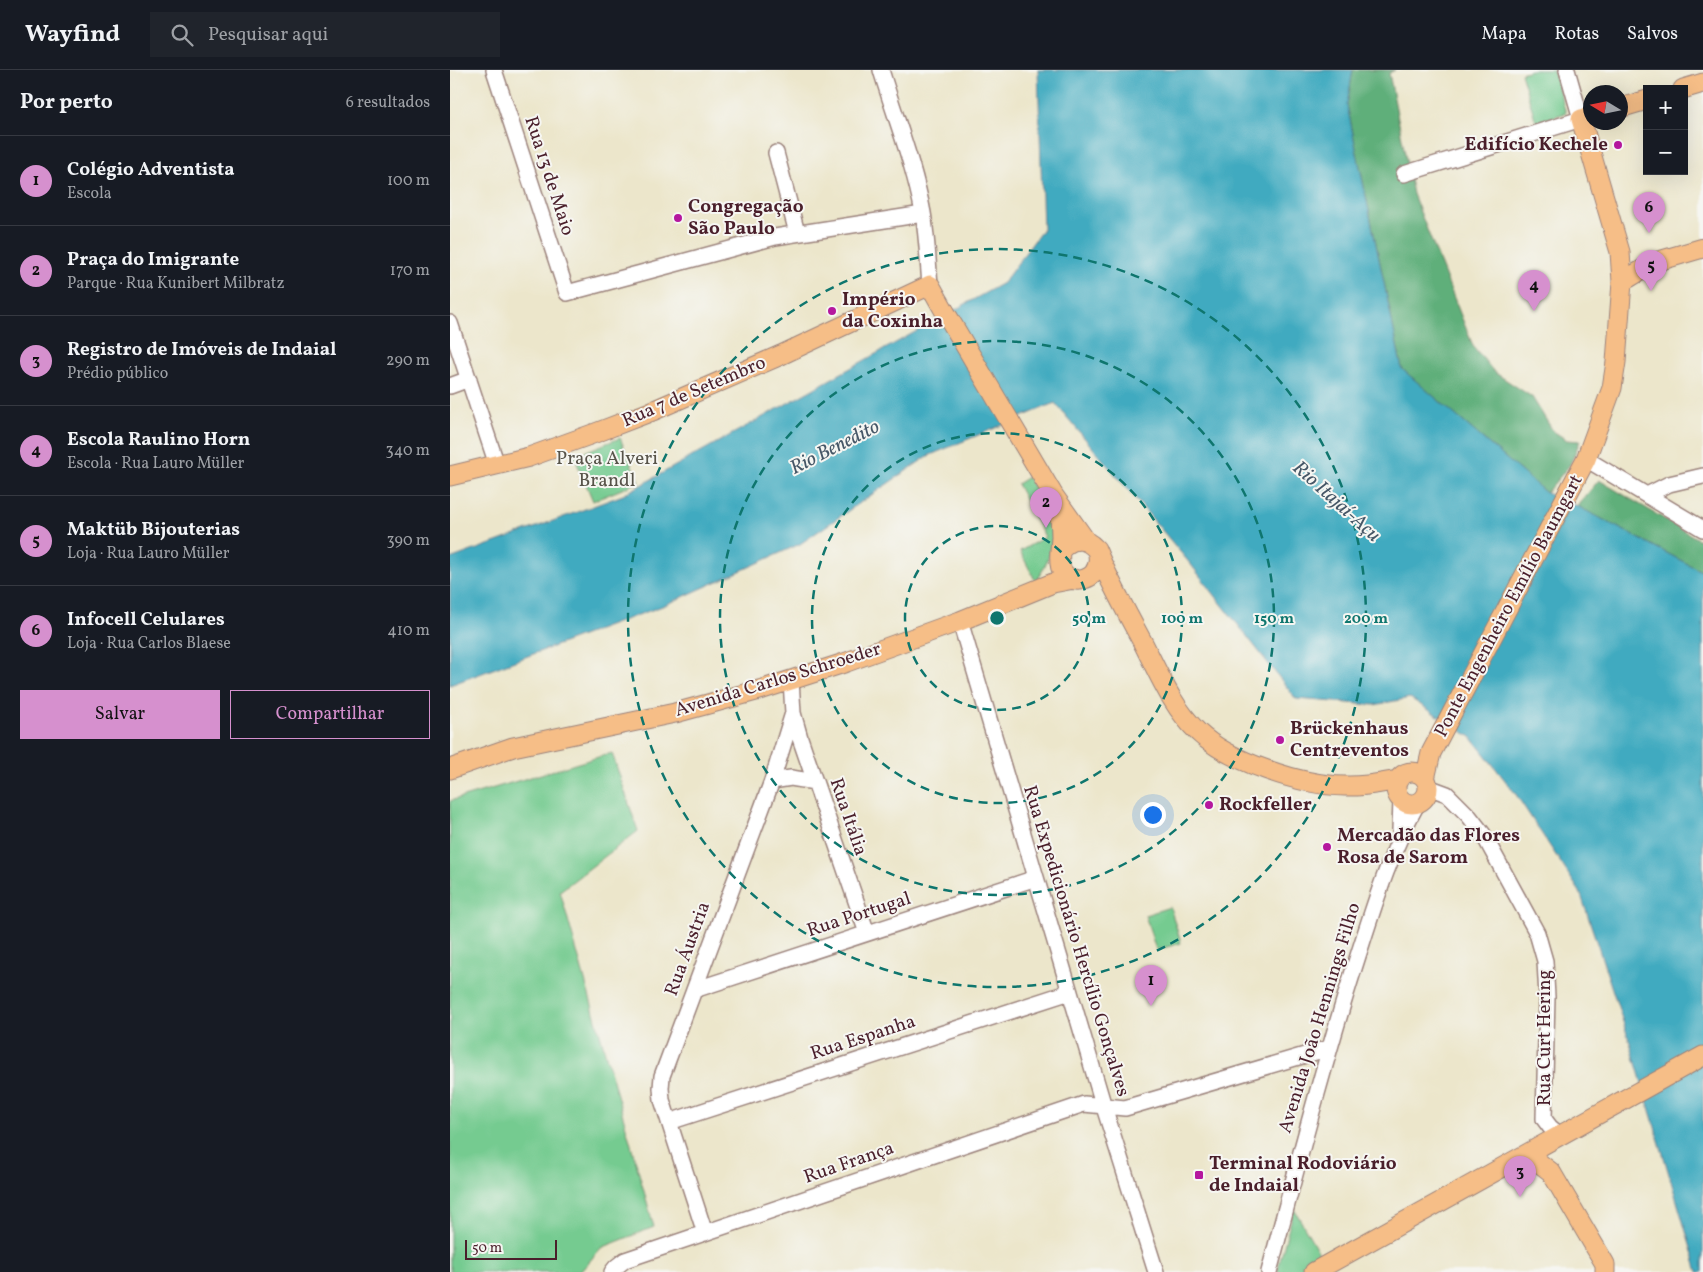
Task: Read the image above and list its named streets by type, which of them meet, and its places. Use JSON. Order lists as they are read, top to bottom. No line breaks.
{"streets":{"main road":["Rua 7 de Setembro","Ponte Engenheiro Emílio Baumgart","Avenida Carlos Schroeder"],"street":["Rua 13 de Maio","Rua Itália","Rua Portugal","Rua Expedicionário Hercílio Gonçalves","Rua Áustria","Avenida João Hennings Filho","Rua Espanha","Rua Curt Hering","Rua França"]},"crossings":[["Ponte Engenheiro Emílio Baumgart","Avenida João Hennings Filho"],["Ponte Engenheiro Emílio Baumgart","Rua Curt Hering"],["Avenida Carlos Schroeder","Rua Expedicionário Hercílio Gonçalves"],["Avenida Carlos Schroeder","Rua Áustria"],["Rua Itália","Rua Portugal"],["Rua Itália","Rua Áustria"],["Rua Portugal","Rua Expedicionário Hercílio Gonçalves"],["Rua Portugal","Rua Áustria"],["Rua Expedicionário Hercílio Gonçalves","Rua Espanha"],["Rua Expedicionário Hercílio Gonçalves","Rua França"],["Rua Áustria","Rua Espanha"],["Rua Áustria","Rua França"],["Avenida João Hennings Filho","Rua Curt Hering"],["Avenida João Hennings Filho","Rua França"]],"water":["Rio Benedito","Rio Itajaí-Açu"],"parks":["Praça Alveri Brandl"],"places":{"other":["Edifício Kechele","Congregação São Paulo","Império da Coxinha","Brückenhaus Centreventos","Rockfeller","Mercadão das Flores Rosa de Sarom"],"transit":["Terminal Rodoviário de Indaial"]},"scale_bar":"50 m","north":"left","page":{"header":"Wayfind","search":"Pesquisar aqui","nav":["Mapa","Rotas","Salvos"],"heading":["Por perto","6 resultados"],"map_buttons":["+","−"],"list":[{"mark":"1","name":"Colégio Adventista","note":"Escola","value":"100 m"},{"mark":"2","name":"Praça do Imigrante","note":"Parque · Rua Kunibert Milbratz","value":"170 m"},{"mark":"3","name":"Registro de Imóveis de Indaial","note":"Prédio público","value":"290 m"},{"mark":"4","name":"Escola Raulino Horn","note":"Escola · Rua Lauro Müller","value":"340 m"},{"mark":"5","name":"Maktüb Bijouterias","note":"Loja · Rua Lauro Müller","value":"390 m"},{"mark":"6","name":"Infocell Celulares","note":"Loja · Rua Carlos Blaese","value":"410 m"}],"pins":["6","5","4","2","1","3"],"buttons":["Salvar","Compartilhar"],"scale":"50 m"},"rings":["50 m","100 m","150 m","200 m"]}
